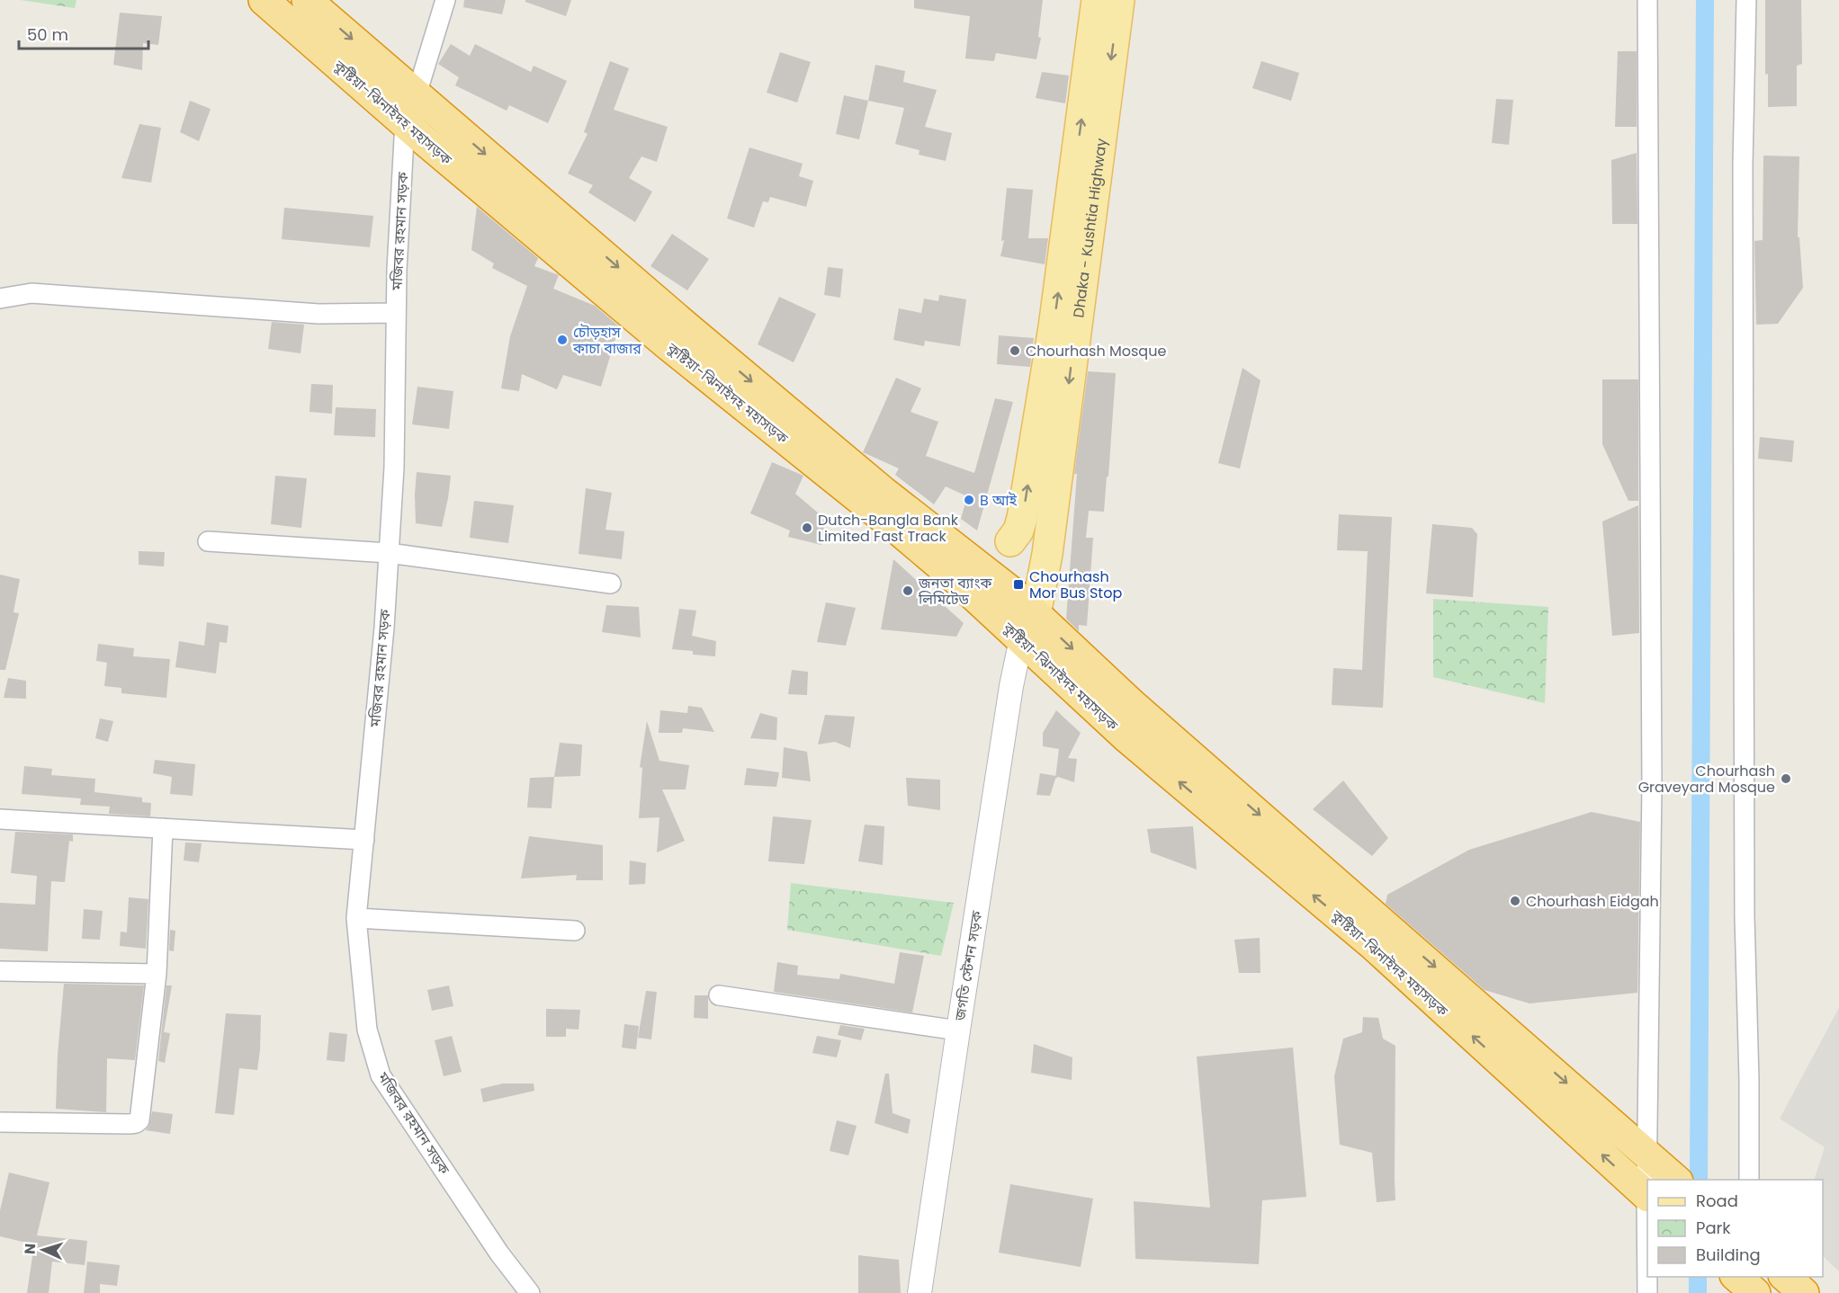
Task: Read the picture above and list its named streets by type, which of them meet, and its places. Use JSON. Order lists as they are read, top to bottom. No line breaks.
{"streets":{"highway":["কুষ্টিয়া-ঝিনাইদহ মহাসড়ক"],"main road":["Dhaka - Kushtia Highway"],"street":["মজিবর রহমান সড়ক","জগতি স্টেশন সড়ক"]},"crossings":[["কুষ্টিয়া-ঝিনাইদহ মহাসড়ক","Dhaka - Kushtia Highway"],["কুষ্টিয়া-ঝিনাইদহ মহাসড়ক","মজিবর রহমান সড়ক"],["কুষ্টিয়া-ঝিনাইদহ মহাসড়ক","জগতি স্টেশন সড়ক"],["Dhaka - Kushtia Highway","জগতি স্টেশন সড়ক"]],"places":{"other":["চৌড়হাস কাচা বাজার","Chourhash Mosque","B আই","Dutch-Bangla Bank Limited Fast Track","জনতা ব্যাংক লিমিটেড","Chourhash Graveyard Mosque","Chourhash Eidgah"],"transit":["Chourhash Mor Bus Stop"]},"legend":["Road","Park","Building"],"scale_bar":"50 m","north":"left"}
